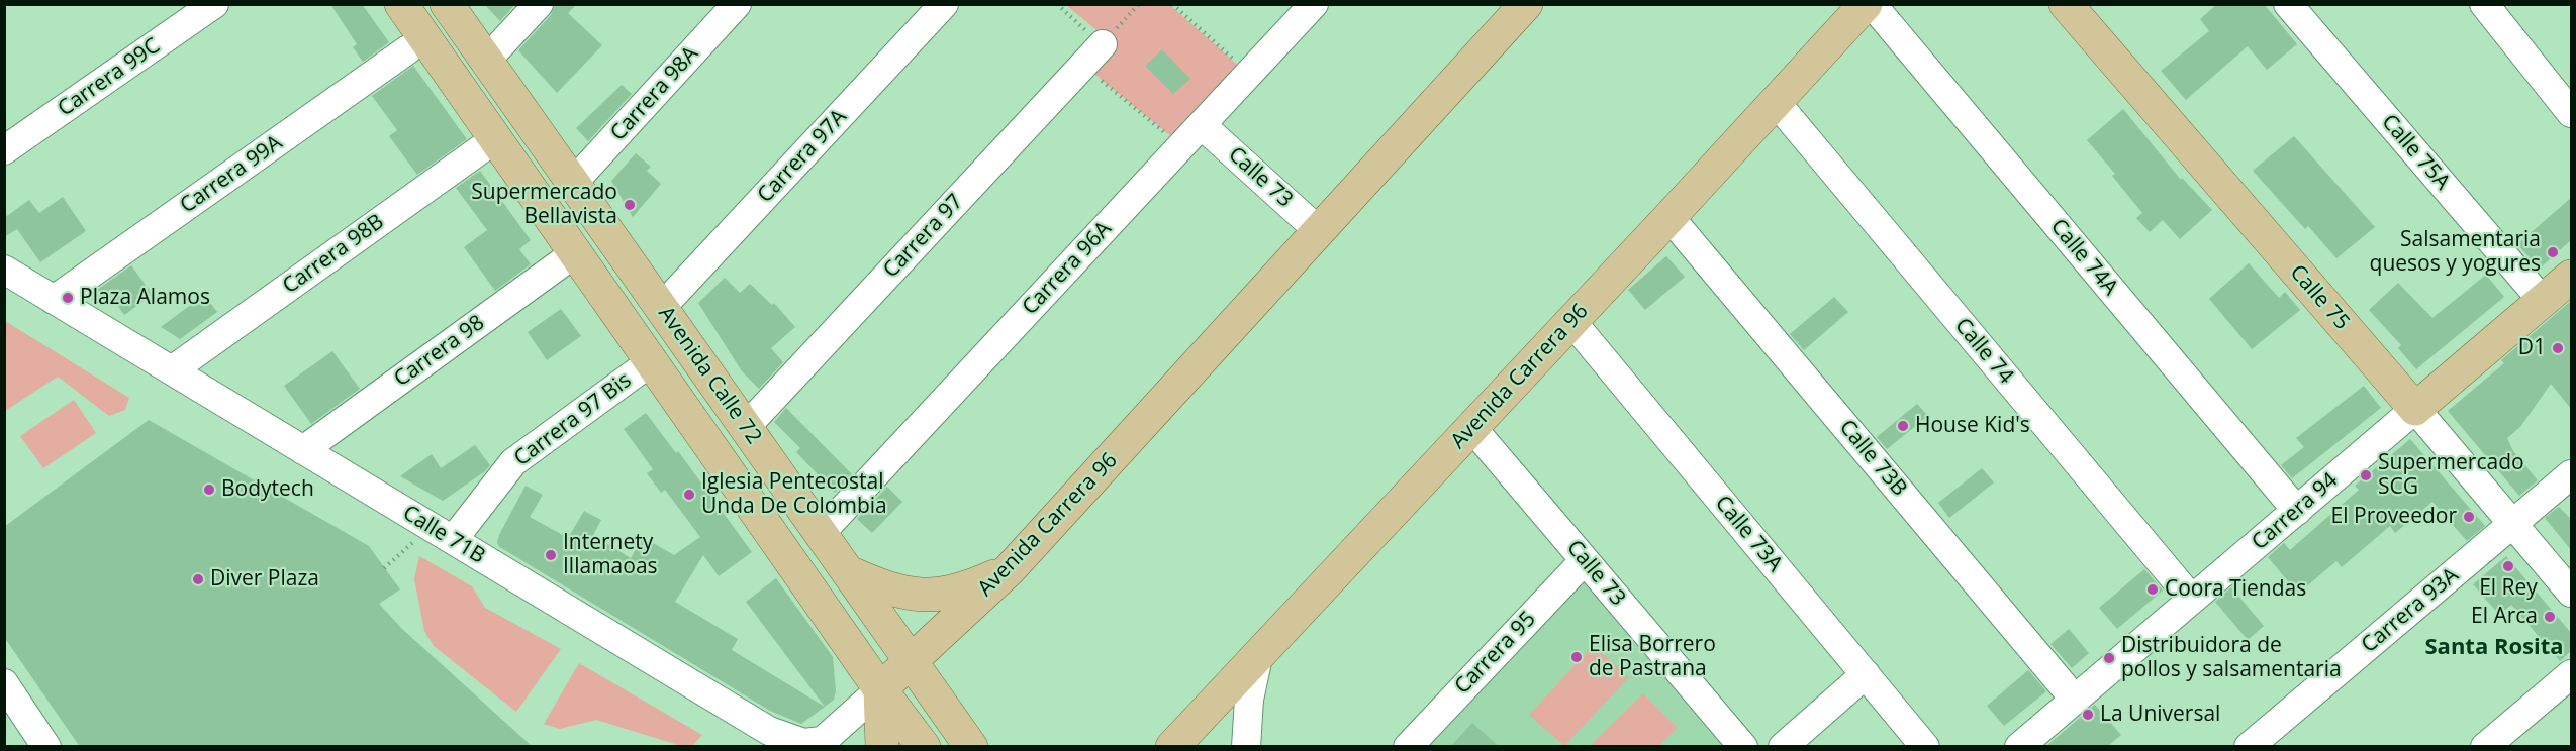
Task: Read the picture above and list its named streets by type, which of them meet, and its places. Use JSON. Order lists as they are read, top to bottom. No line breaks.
{"streets":{"main road":["Calle 75","Avenida Calle 72","Avenida Carrera 96","Carrera 94"],"street":["Carrera 99C","Carrera 98A","Calle 75A","Carrera 97A","Carrera 99A","Calle 73","Carrera 97","Carrera 98B","Calle 74A","Carrera 96A","Carrera 98","Calle 74","Carrera 97 Bis","Calle 73B","Calle 73A","Calle 71B","Carrera 93A","Carrera 95"]},"crossings":[["Carrera 98A","Avenida Calle 72"],["Calle 75A","Carrera 94"],["Carrera 97A","Avenida Calle 72"],["Carrera 99A","Calle 71B"],["Calle 73","Carrera 96A"],["Calle 73","Avenida Carrera 96"],["Calle 73","Carrera 95"],["Carrera 97","Avenida Calle 72"],["Carrera 98B","Avenida Calle 72"],["Carrera 98B","Calle 71B"],["Calle 74A","Carrera 94"],["Carrera 96A","Avenida Calle 72"],["Calle 75","Carrera 94"],["Calle 75","Carrera 93A"],["Carrera 98","Avenida Calle 72"],["Carrera 98","Calle 71B"],["Calle 74","Avenida Carrera 96"],["Calle 74","Carrera 94"],["Avenida Calle 72","Avenida Carrera 96"],["Avenida Calle 72","Carrera 97 Bis"],["Avenida Calle 72","Calle 71B"],["Avenida Carrera 96","Calle 73B"],["Avenida Carrera 96","Calle 73A"],["Avenida Carrera 96","Calle 71B"],["Carrera 97 Bis","Calle 71B"],["Calle 73B","Carrera 94"]],"districts":["Santa Rosita"],"places":["Supermercado Bellavista","Salsamentaria quesos y yogures","Plaza Alamos","D1","House Kid's","Supermercado SCG","Bodytech","Iglesia Pentecostal Unda De Colombia","El Proveedor","Internety Illamaoas","El Rey","Diver Plaza","Coora Tiendas","El Arca","Elisa Borrero de Pastrana","Distribuidora de pollos y salsamentaria","La Universal"]}
